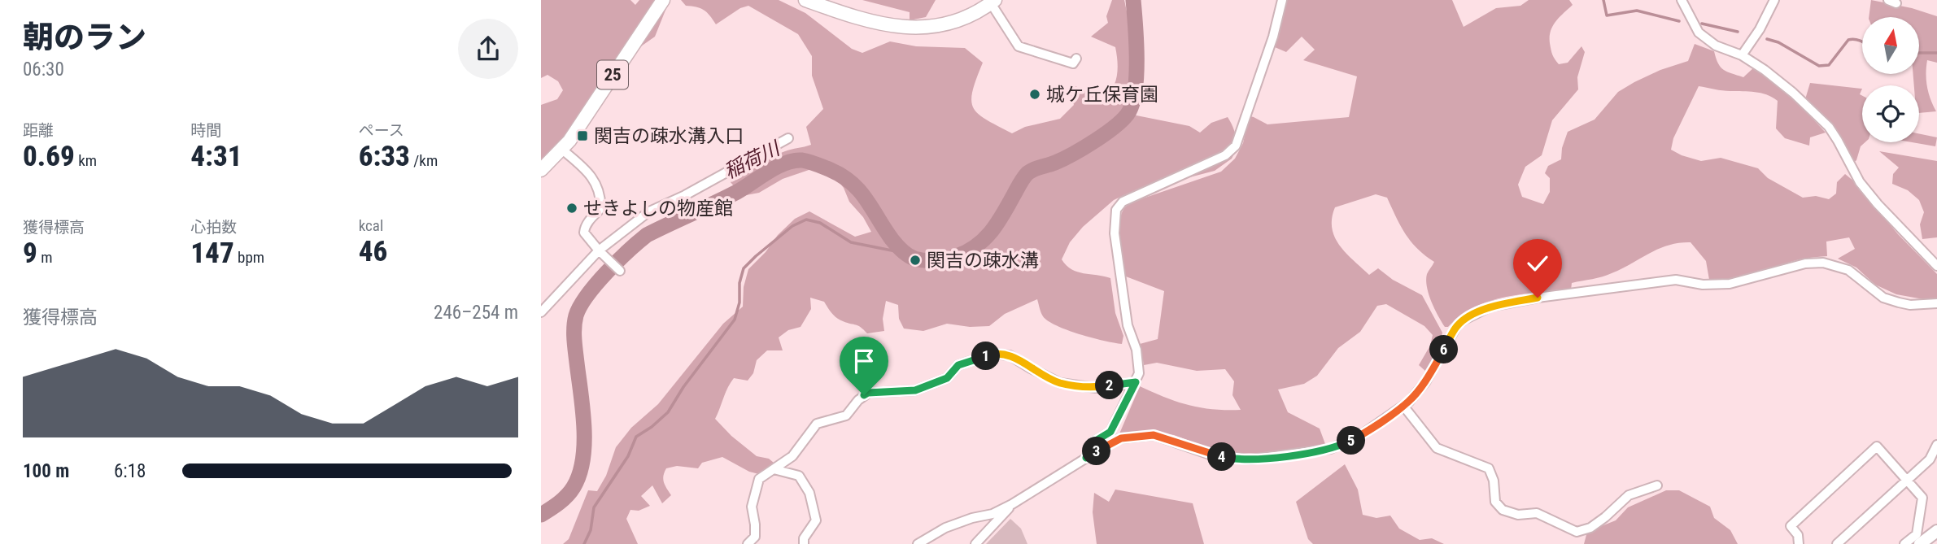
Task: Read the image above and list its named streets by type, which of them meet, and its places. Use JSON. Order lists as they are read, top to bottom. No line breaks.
{"streets":{"main road":["25"]},"water":["稲荷川"],"places":{"other":["城ケ丘保育園","せきよしの物産館","関吉の疎水溝"],"transit":["関吉の疎水溝入口"]},"north":"top","page":{"heading":["朝のラン","06:30"],"stats":[["距離","0.69 km"],["時間","4:31"],["ペース","6:33 /km"],["獲得標高","9 m"],["心拍数","147 bpm"],["kcal","46"]],"chart":["獲得標高","246–254 m"],"pins":["6","1","2","5","3","4"],"list":[{"name":"100 m","note":"6:18"}]}}
